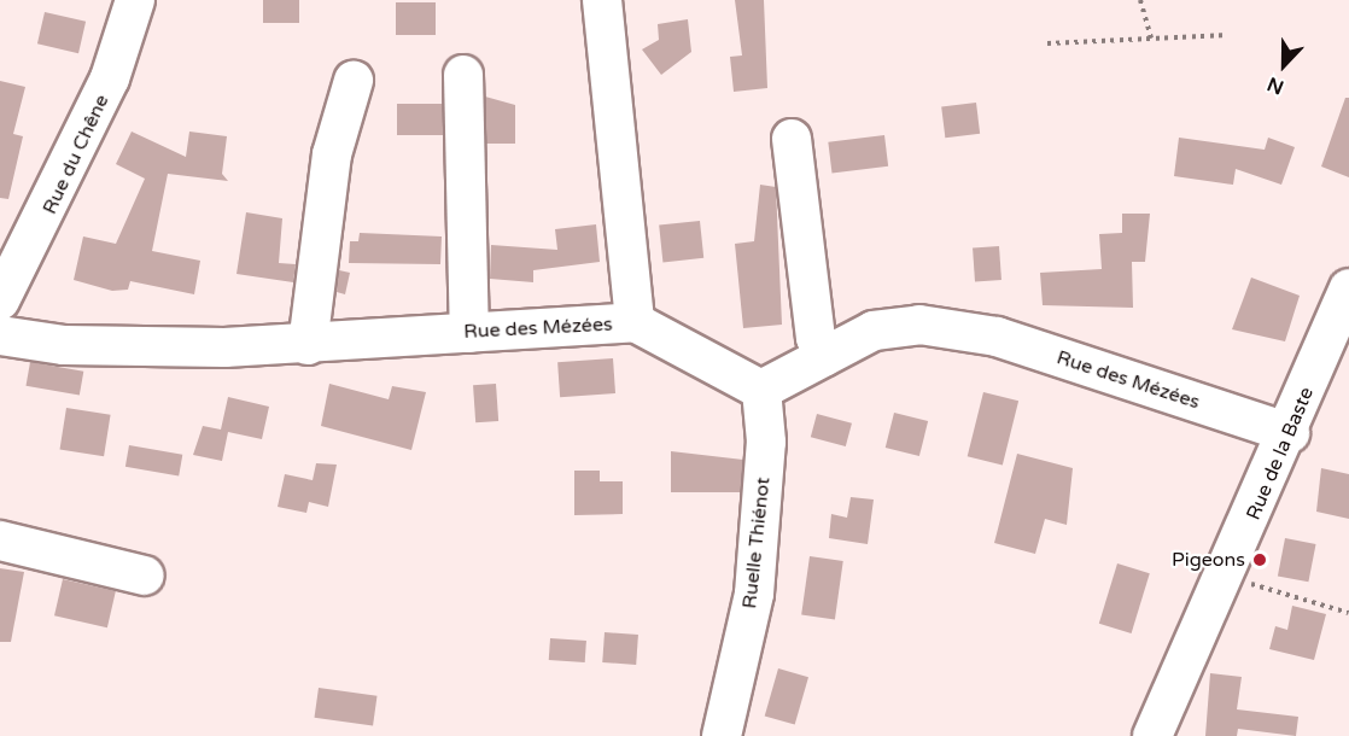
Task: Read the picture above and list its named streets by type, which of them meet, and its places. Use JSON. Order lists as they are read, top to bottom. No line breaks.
{"streets":{"street":["Rue du Chêne","Rue des Mézées","Rue de la Baste","Ruelle Thiénot"]},"crossings":[["Rue des Mézées","Rue de la Baste"],["Rue des Mézées","Ruelle Thiénot"]],"places":["Pigeons"],"north":"bottom"}
